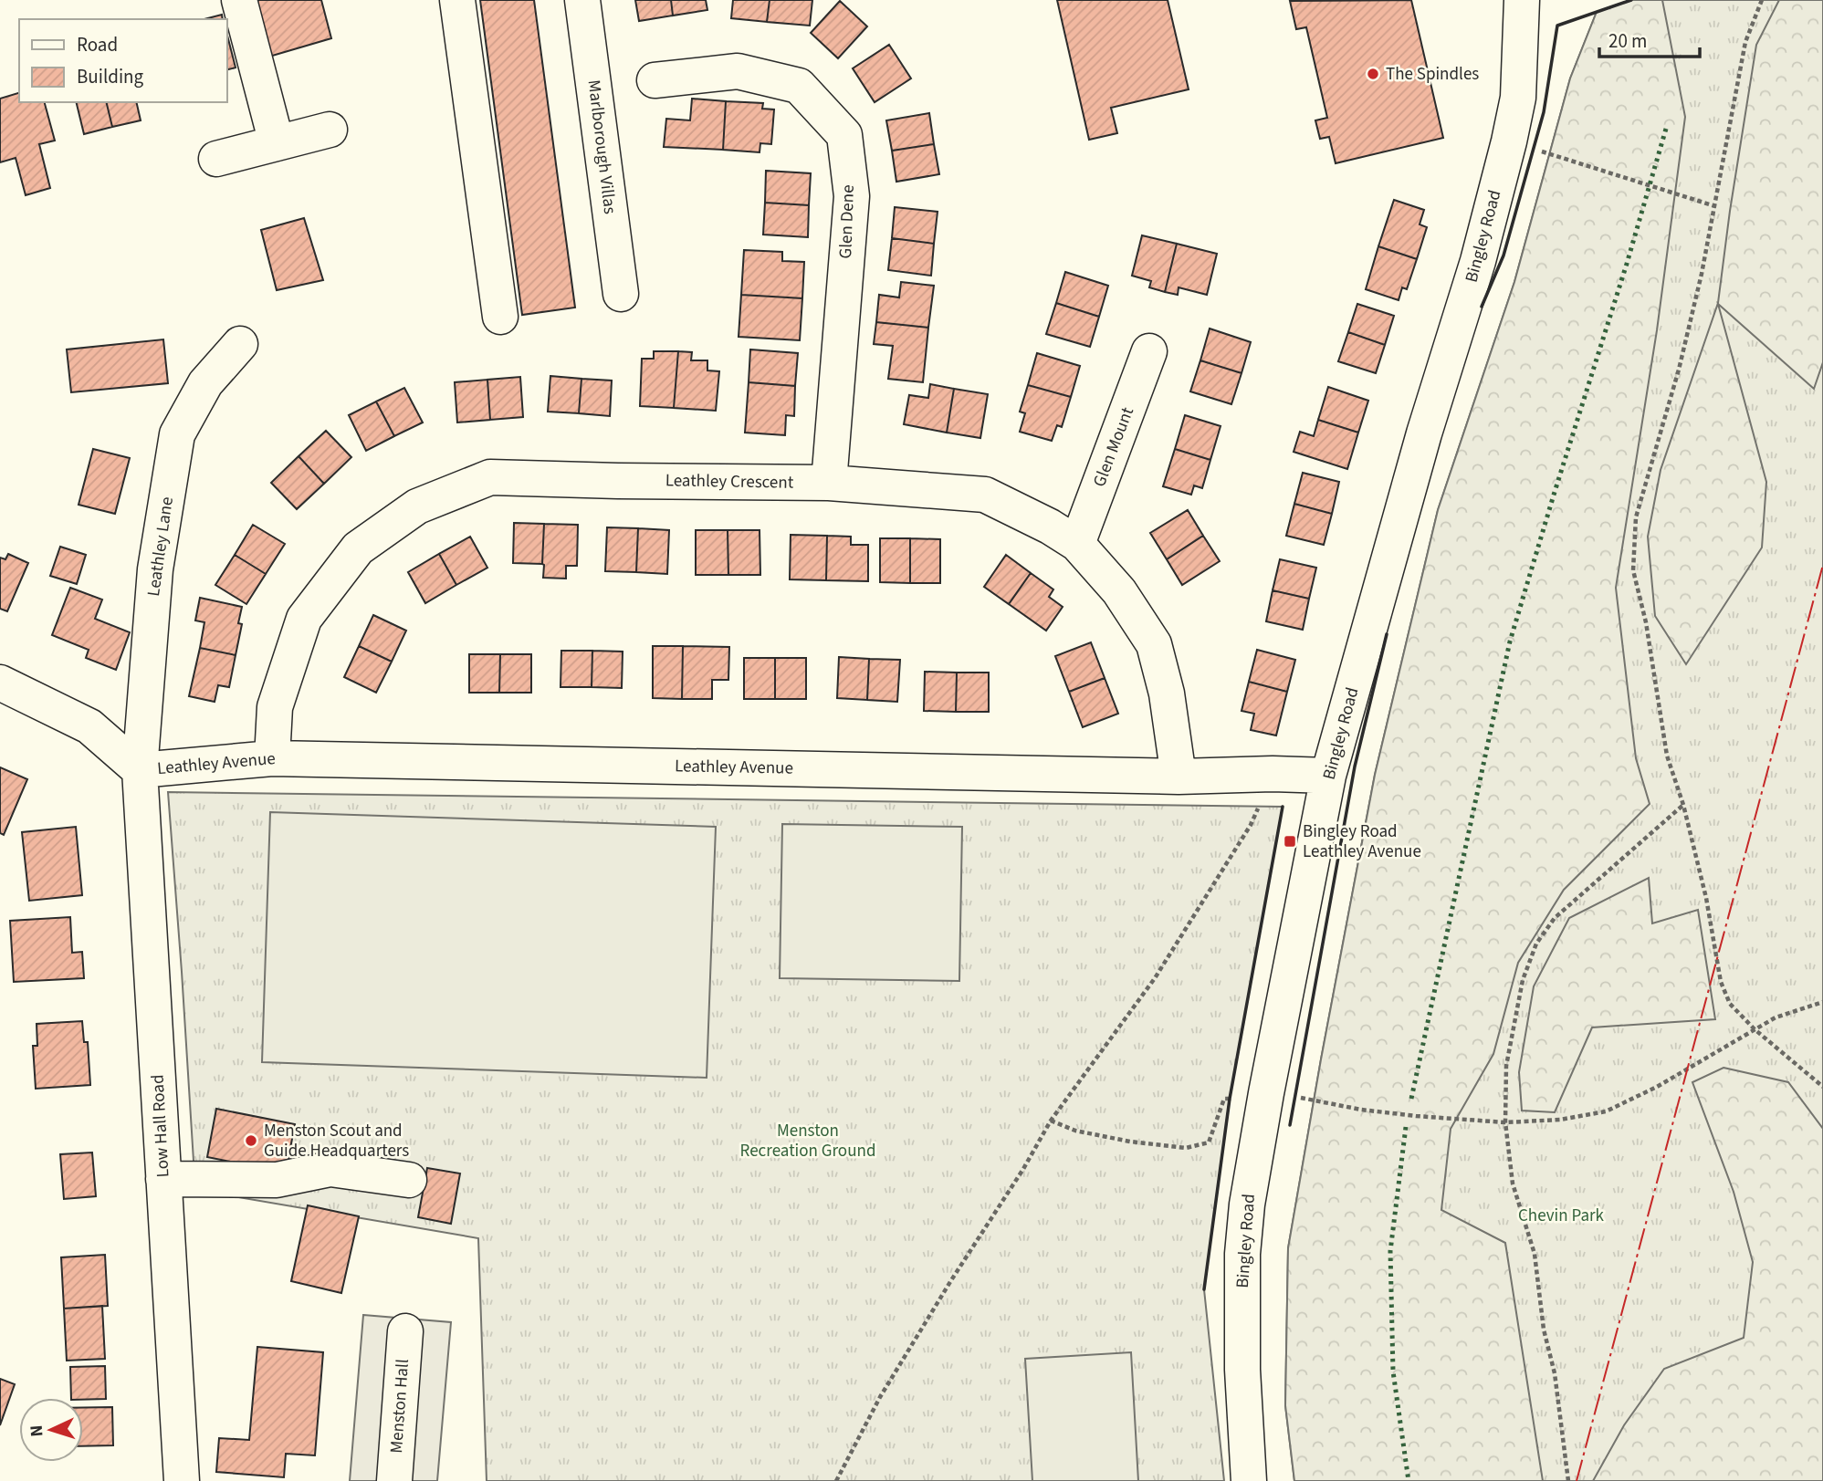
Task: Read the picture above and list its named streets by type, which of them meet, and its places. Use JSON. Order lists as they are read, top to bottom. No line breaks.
{"streets":{"street":["Marlborough Villas","Glen Dene","Bingley Road","Glen Mount","Leathley Crescent","Leathley Lane","Leathley Avenue","Low Hall Road","Menston Hall"]},"crossings":[["Glen Dene","Leathley Crescent"],["Bingley Road","Leathley Avenue"],["Glen Mount","Leathley Crescent"],["Leathley Crescent","Leathley Avenue"],["Leathley Lane","Leathley Avenue"],["Leathley Lane","Low Hall Road"],["Leathley Avenue","Low Hall Road"]],"parks":["Menston Recreation Ground","Chevin Park"],"places":{"other":["The Spindles","Menston Scout and Guide Headquarters"],"transit":["Bingley Road Leathley Avenue"]},"legend":["Road","Building"],"scale_bar":"20 m","north":"left"}
